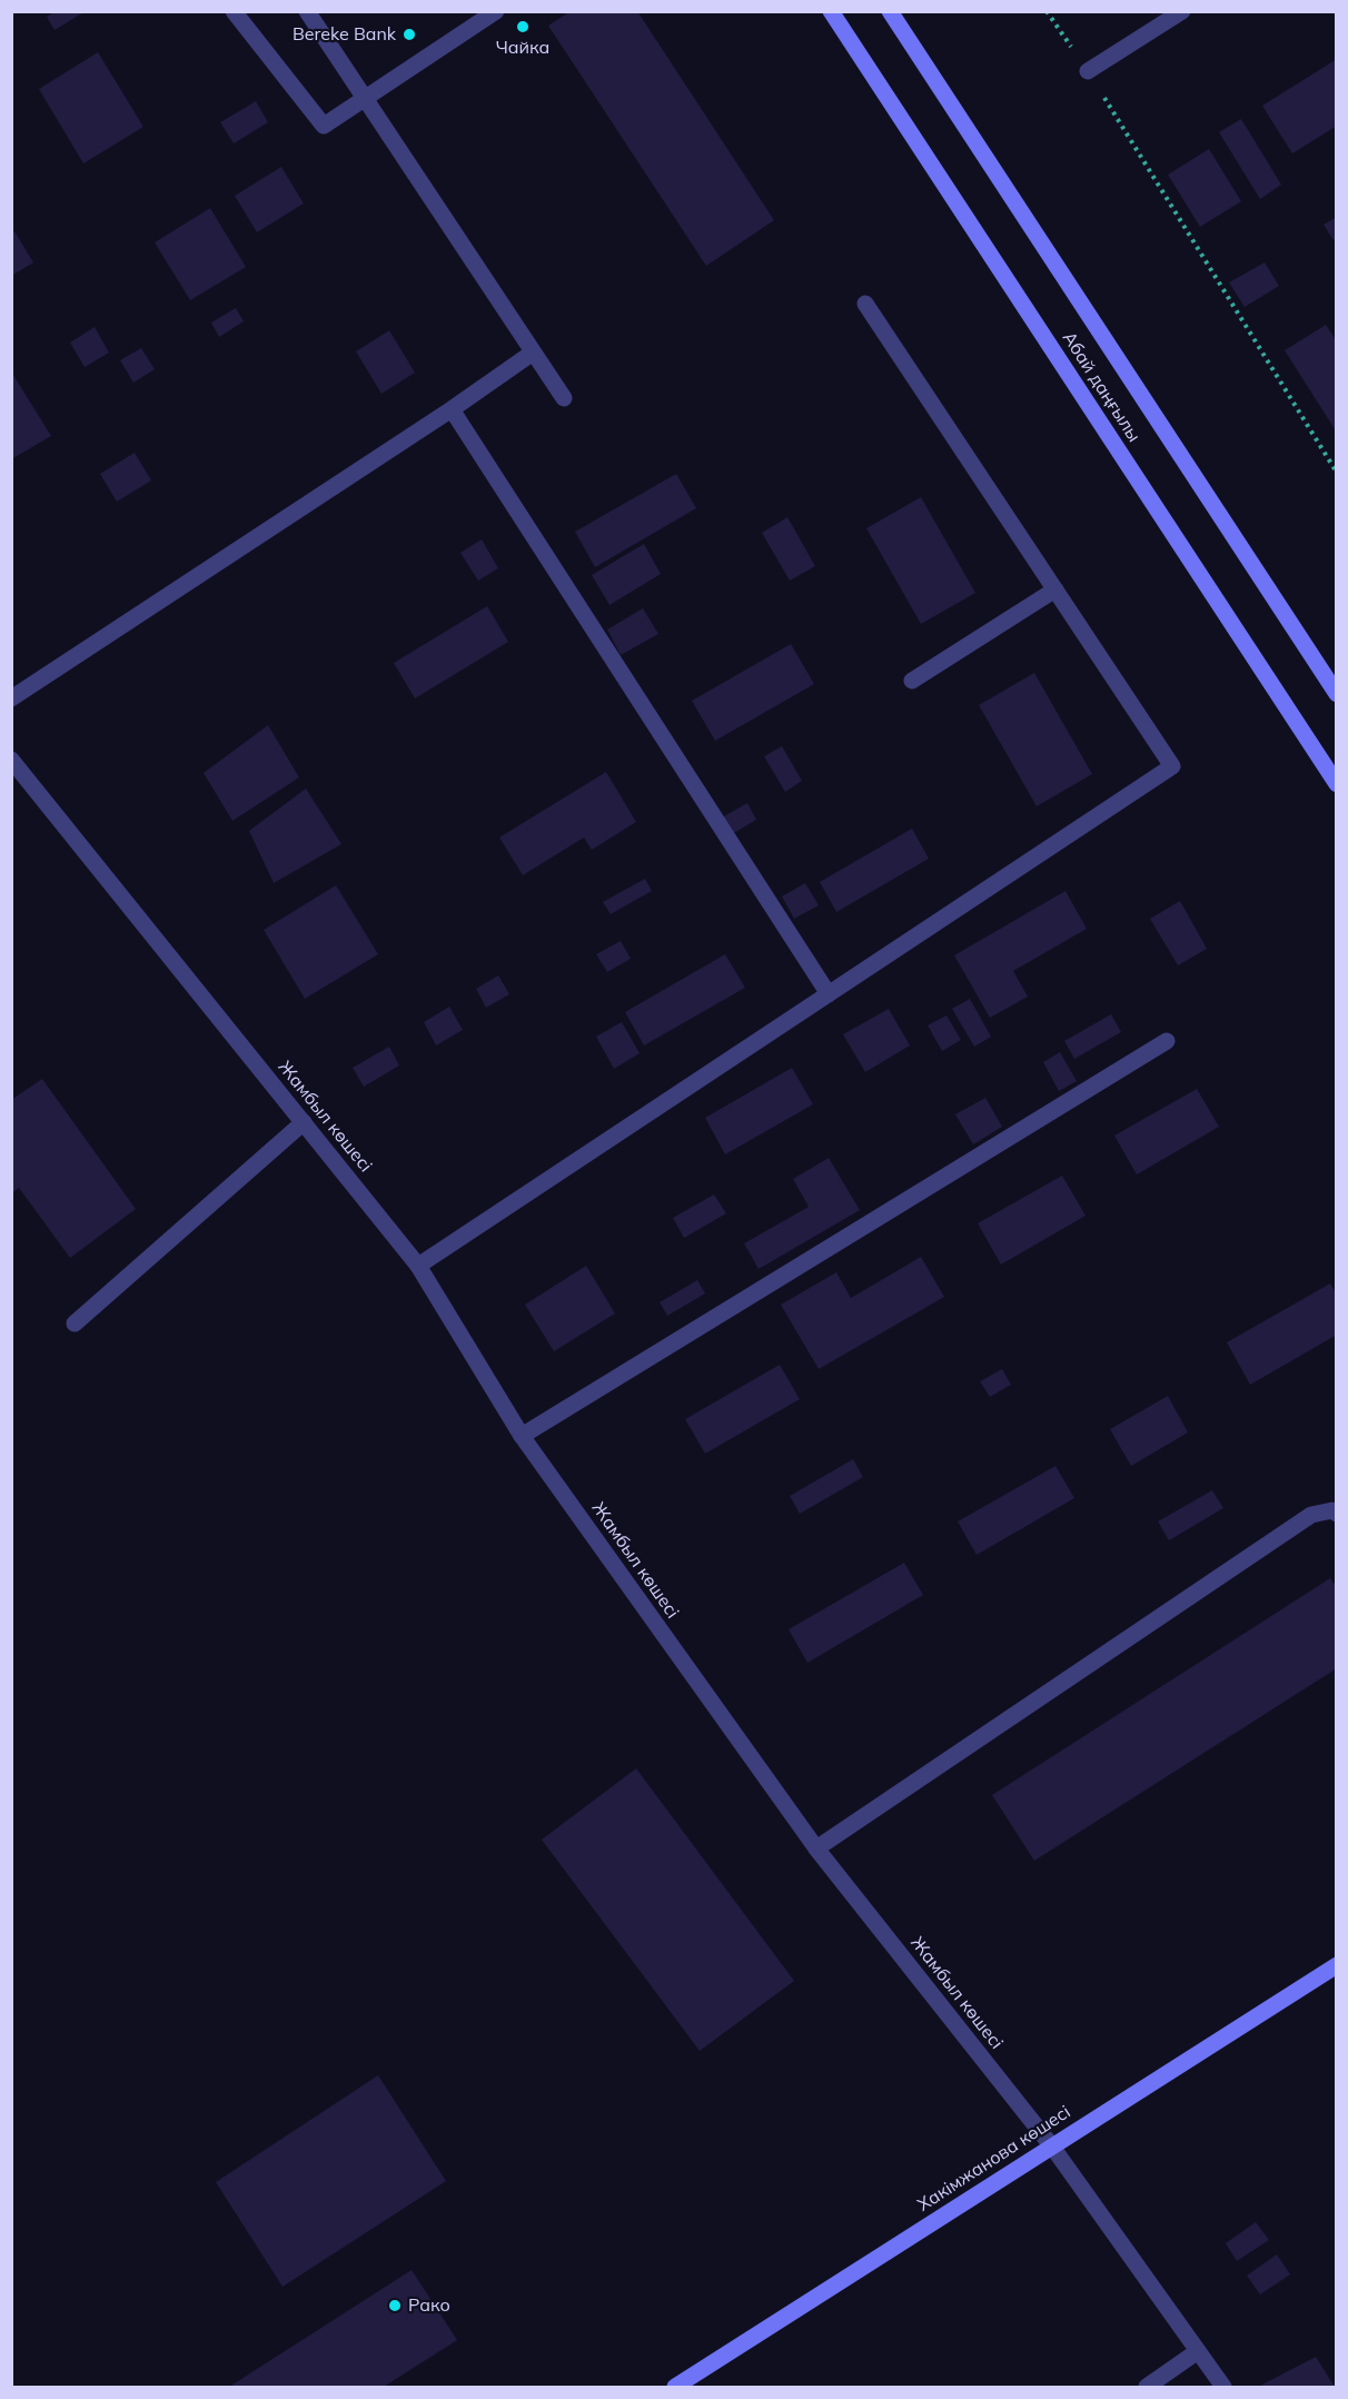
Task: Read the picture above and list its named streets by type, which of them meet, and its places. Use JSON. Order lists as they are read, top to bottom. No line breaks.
{"streets":{"main road":["Абай даңғылы","Хакімжанова көшесі"],"street":["Жамбыл көшесі"]},"crossings":[["Жамбыл көшесі","Хакімжанова көшесі"]],"places":["Чайка","Bereke Bank","Рако"]}
